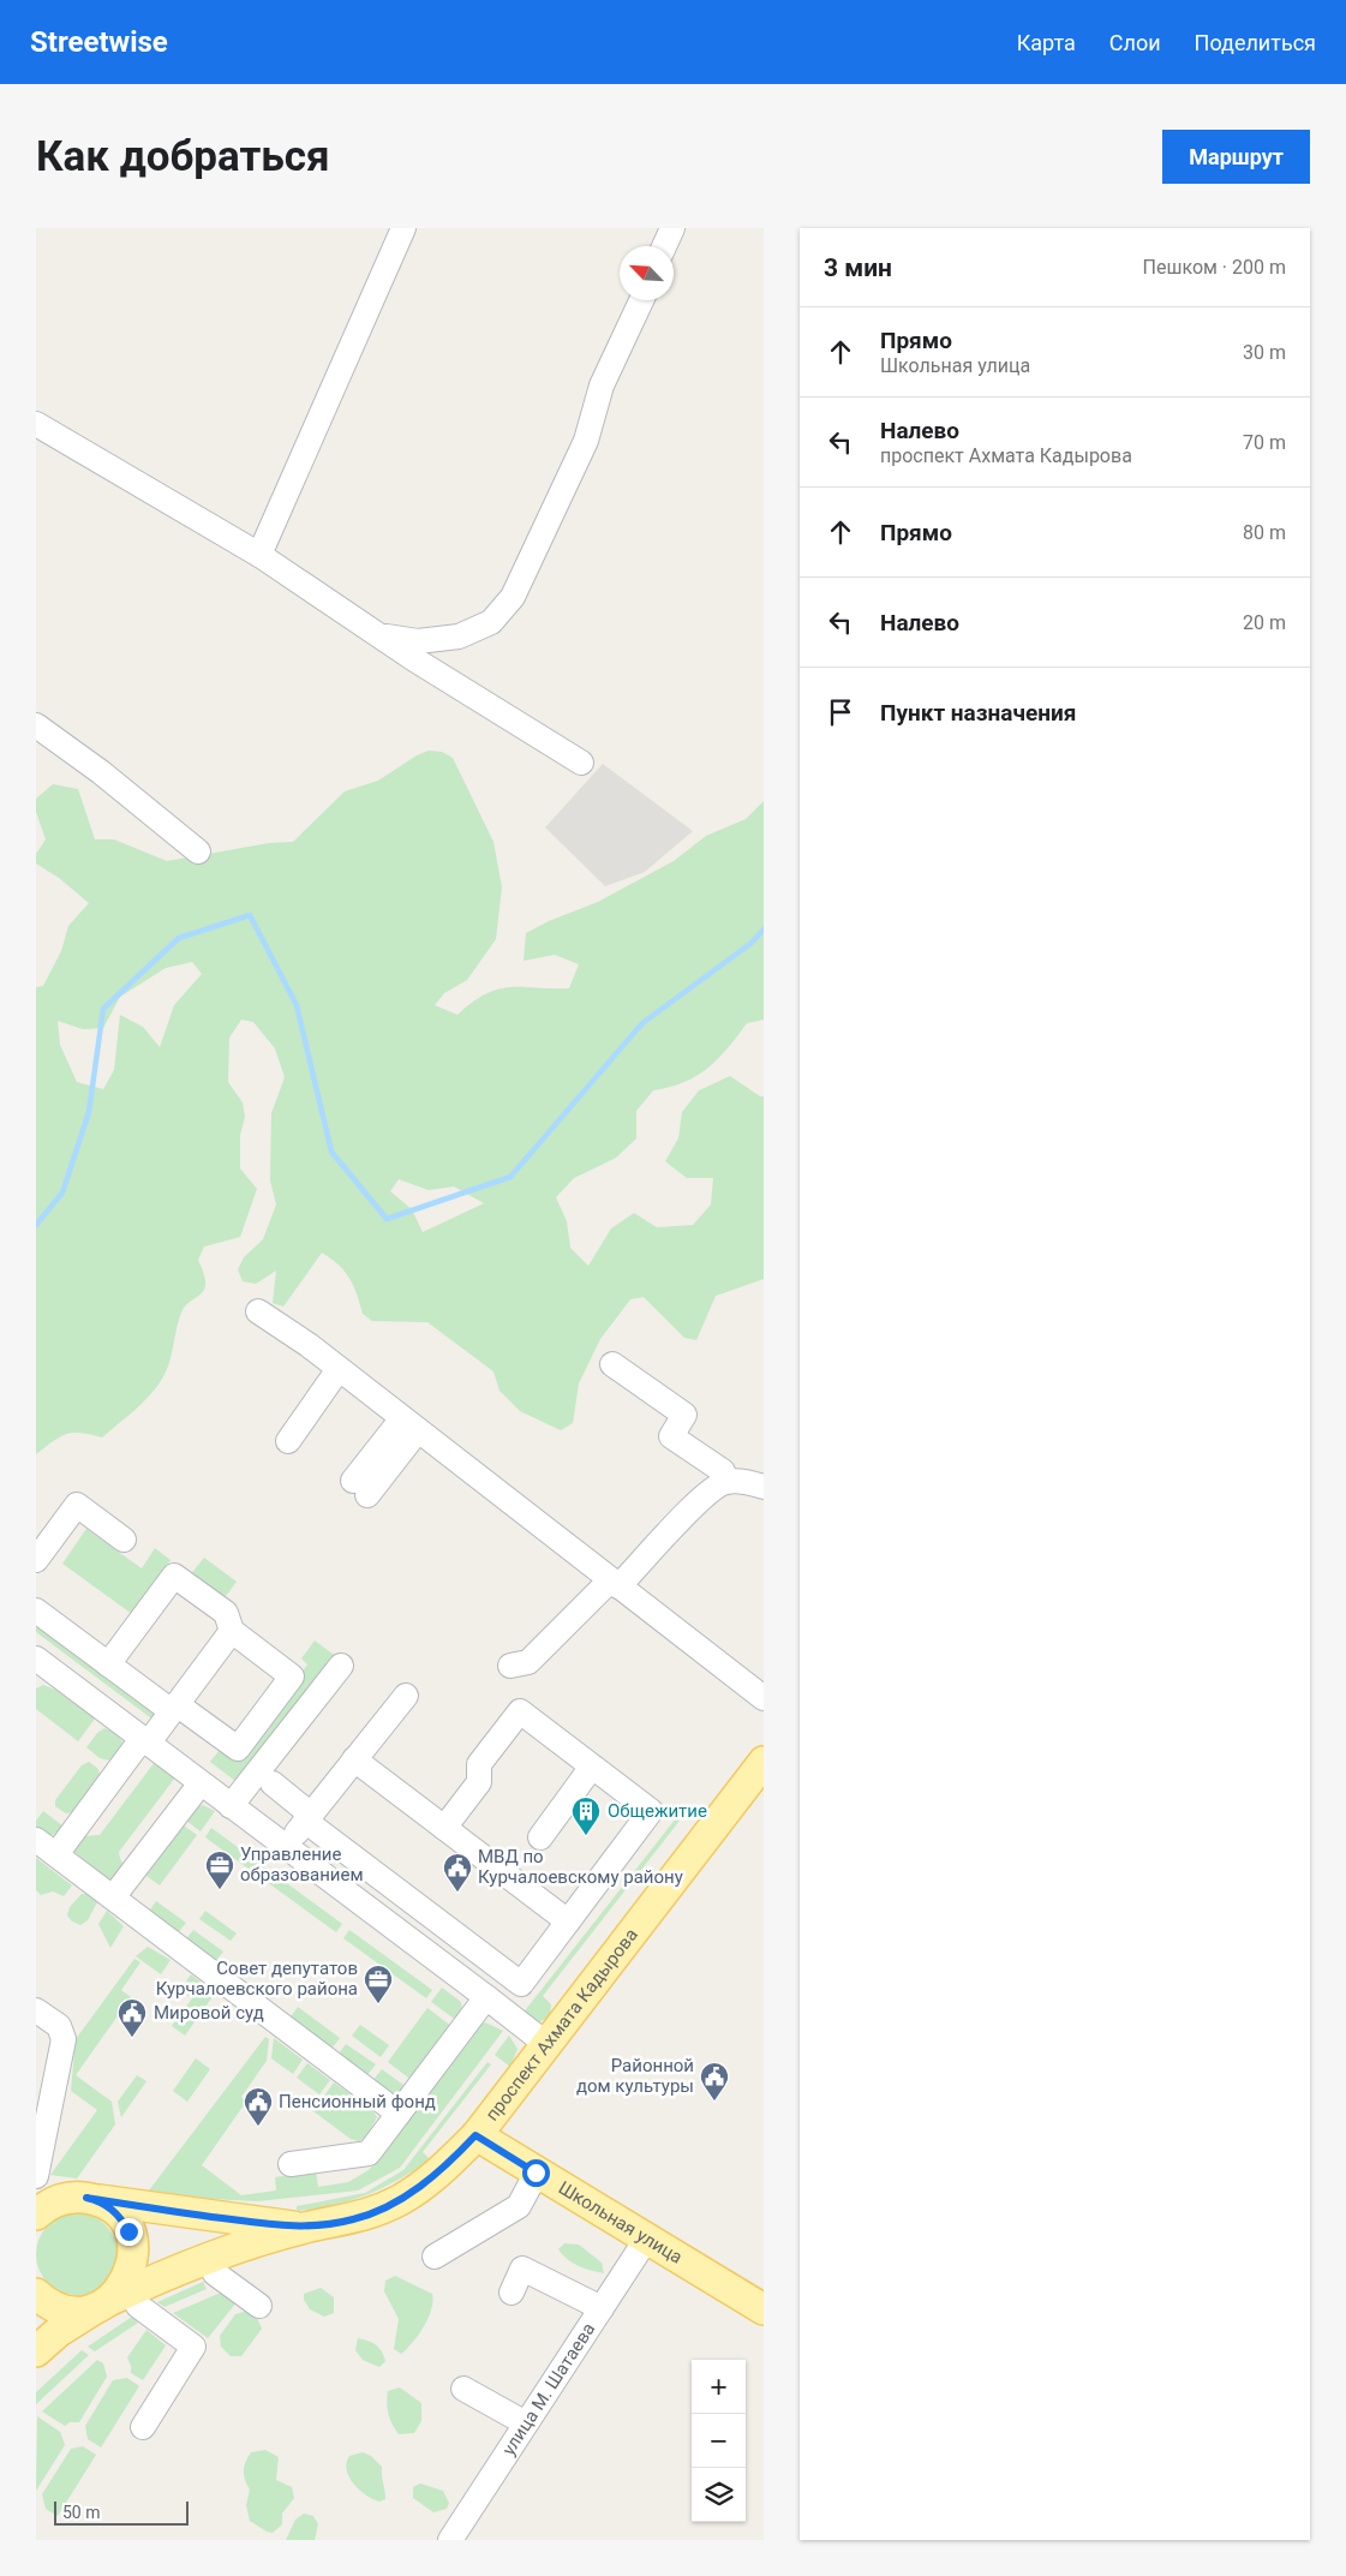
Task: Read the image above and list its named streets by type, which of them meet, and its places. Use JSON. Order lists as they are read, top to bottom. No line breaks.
{"streets":{"main road":["проспект Ахмата Кадырова","Школьная улица"],"street":["улица М. Шатаева"]},"crossings":[["проспект Ахмата Кадырова","Школьная улица"],["Школьная улица","улица М. Шатаева"]],"places":{"building":["Общежитие"],"office":["Управление образованием","Совет депутатов Курчалоевского района"],"public building":["МВД по Курчалоевскому району","Мировой суд","Районной дом культуры","Пенсионный фонд"]},"scale_bar":"50 m","north":"top left","page":{"header":"Streetwise","nav":["Карта","Слои","Поделиться"],"buttons":"Маршрут","title":"Как добраться","heading":["3 мин","Пешком · 200 m"],"list":[["Прямо","Школьная улица","30 m"],["Налево","проспект Ахмата Кадырова","70 m"],["Прямо","80 m"],["Налево","20 m"],"Пункт назначения"],"map_buttons":["+","−"],"scale":"50 m"}}
